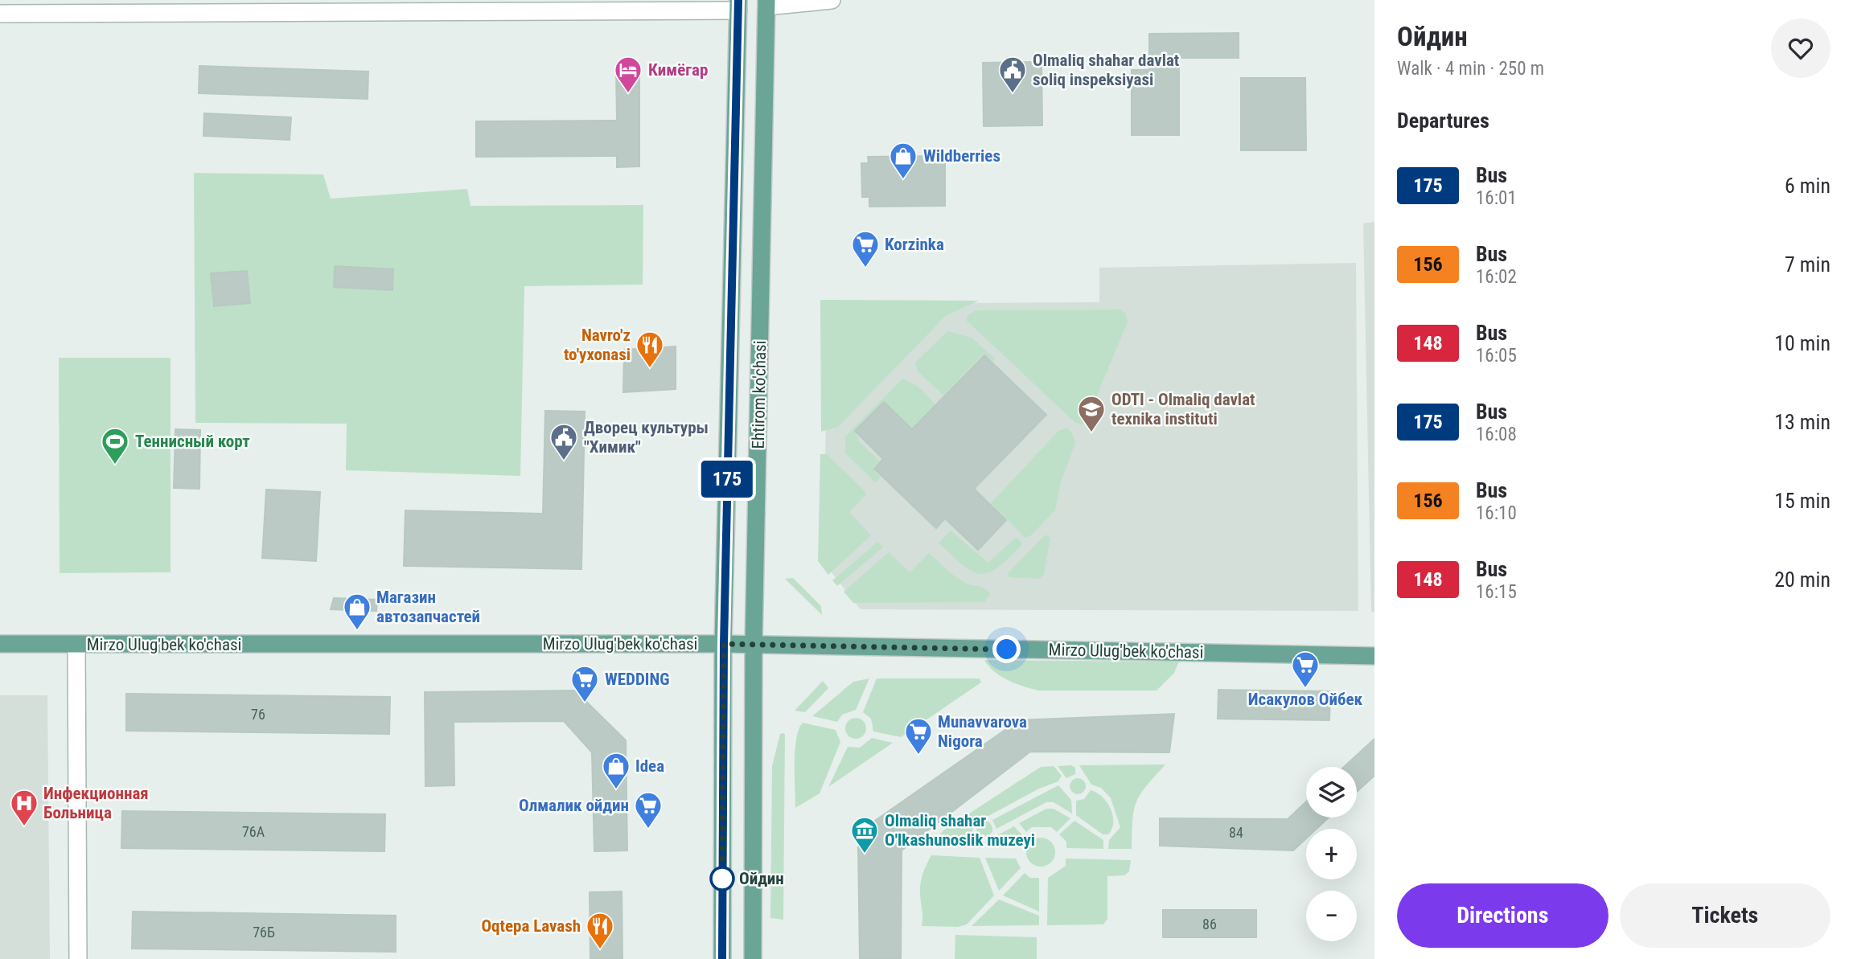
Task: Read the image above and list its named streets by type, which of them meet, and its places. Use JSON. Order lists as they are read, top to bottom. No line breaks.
{"streets":{"main road":["Ehtirom ko'chasi","Mirzo Ulug'bek ko'chasi"]},"crossings":[["Ehtirom ko'chasi","Mirzo Ulug'bek ko'chasi"]],"places":{"hotel":["Кимёгар"],"public building":["Olmaliq shahar davlat soliq inspeksiyasi","Дворец культуры \"Химик\""],"shop":["Wildberries","Магазин автозапчастей","Idea"],"supermarket":["Korzinka","Исакулов Ойбек","WEDDING","Munavvarova Nigora","Олмалик ойдин"],"restaurant":["Navro'z to'yxonasi","Oqtepa Lavash"],"school or university":["ODTI - Olmaliq davlat texnika instituti"],"sports":["Теннисный корт"],"hospital":["Инфекционная Больница"],"museum":["Olmaliq shahar O'lkashunoslik muzeyi"],"other":["Ойдин"]},"lines":["bus line 175"],"house_numbers":["76","76А","84","86","76Б"],"page":{"on_map":"175","heading":[["Ойдин","Walk · 4 min · 250 m"],"Departures"],"list":[{"mark":"175","name":"Bus","note":"16:01","value":"6 min"},{"mark":"156","name":"Bus","note":"16:02","value":"7 min"},{"mark":"148","name":"Bus","note":"16:05","value":"10 min"},{"mark":"175","name":"Bus","note":"16:08","value":"13 min"},{"mark":"156","name":"Bus","note":"16:10","value":"15 min"},{"mark":"148","name":"Bus","note":"16:15","value":"20 min"}],"map_buttons":["+","−"],"buttons":["Directions","Tickets"]}}
